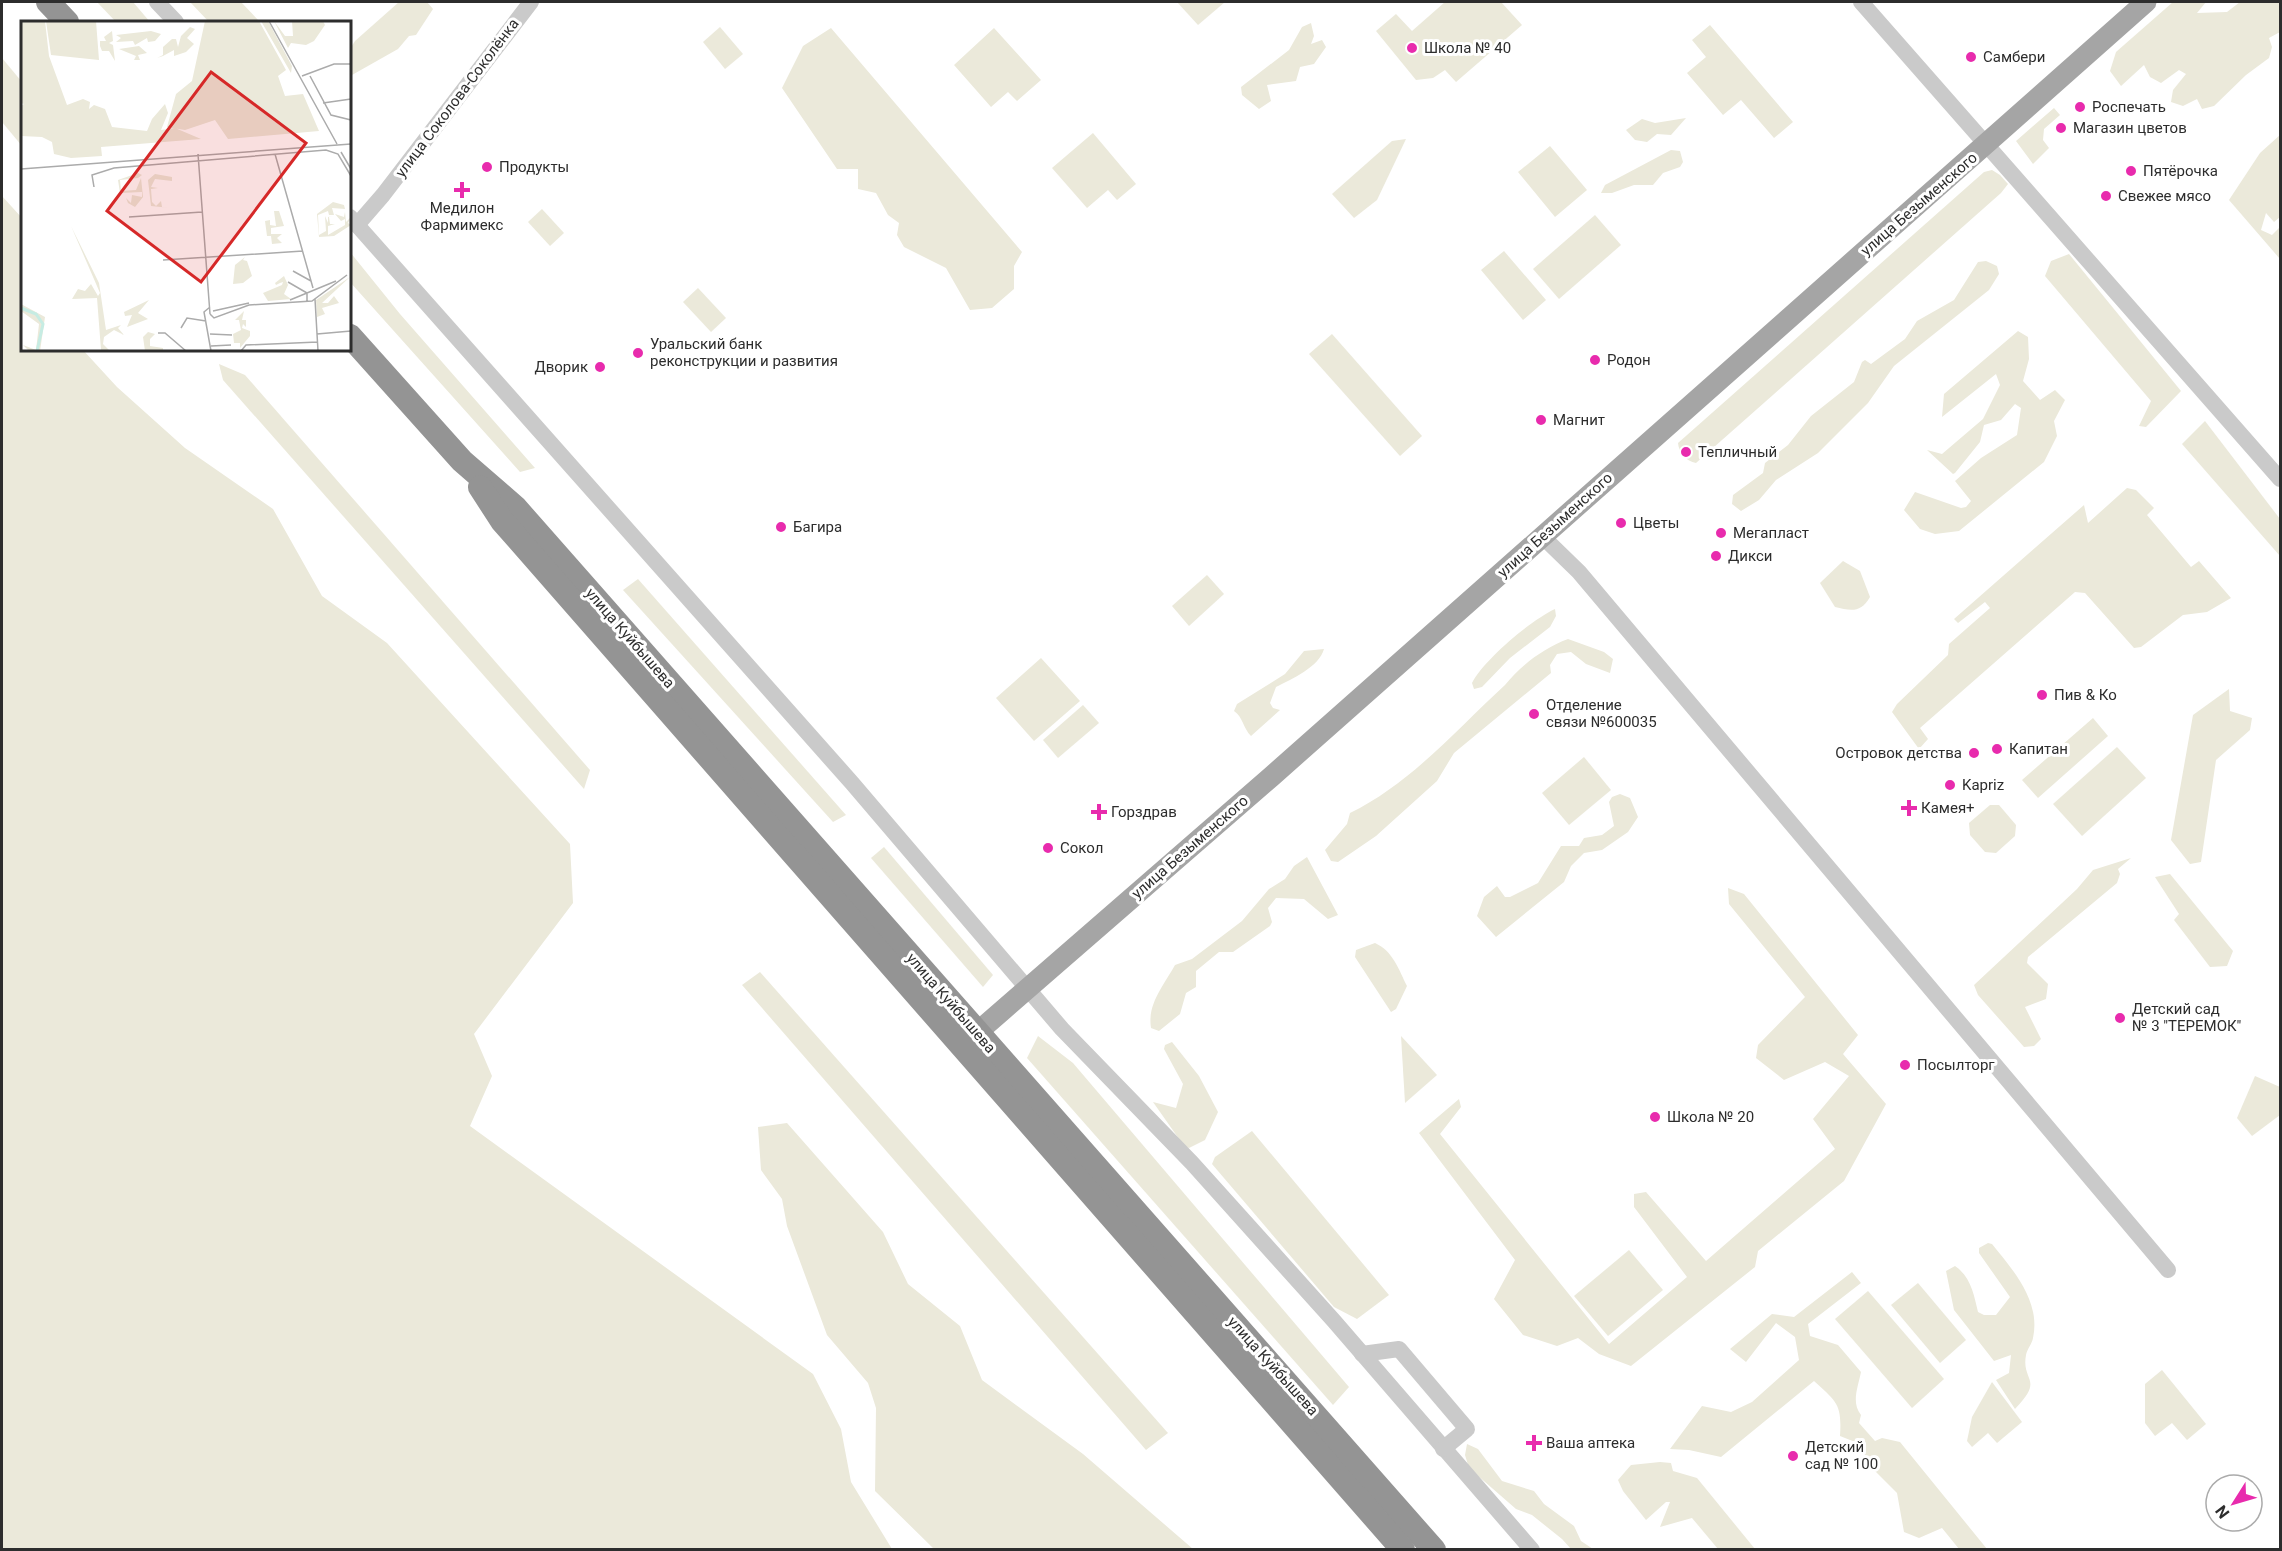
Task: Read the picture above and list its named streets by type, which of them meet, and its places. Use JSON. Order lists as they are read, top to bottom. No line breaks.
{"streets":{"highway":["улица Куйбышева"],"main road":["улица Безыменского"],"street":["улица Соколова-Соколёнка"]},"crossings":[["улица Безыменского","улица Куйбышева"]],"places":{"other":["Школа № 40","Самбери","Роспечать","Магазин цветов","Продукты","Пятёрочка","Свежее мясо","Уральский банк реконструкции и развития","Родон","Дворик","Магнит","Тепличный","Цветы","Багира","Мегапласт","Дикси","Пив & Ко","Отделение связи №600035","Капитан","Островок детства","Kapriz","Сокол","Детский сад № 3 \"ТЕРЕМОК\"","Посылторг","Школа № 20","Детский сад № 100"],"health":["Медилон Фармимекс","Камея+","Горздрав","Ваша аптека"]},"north":"bottom left"}
